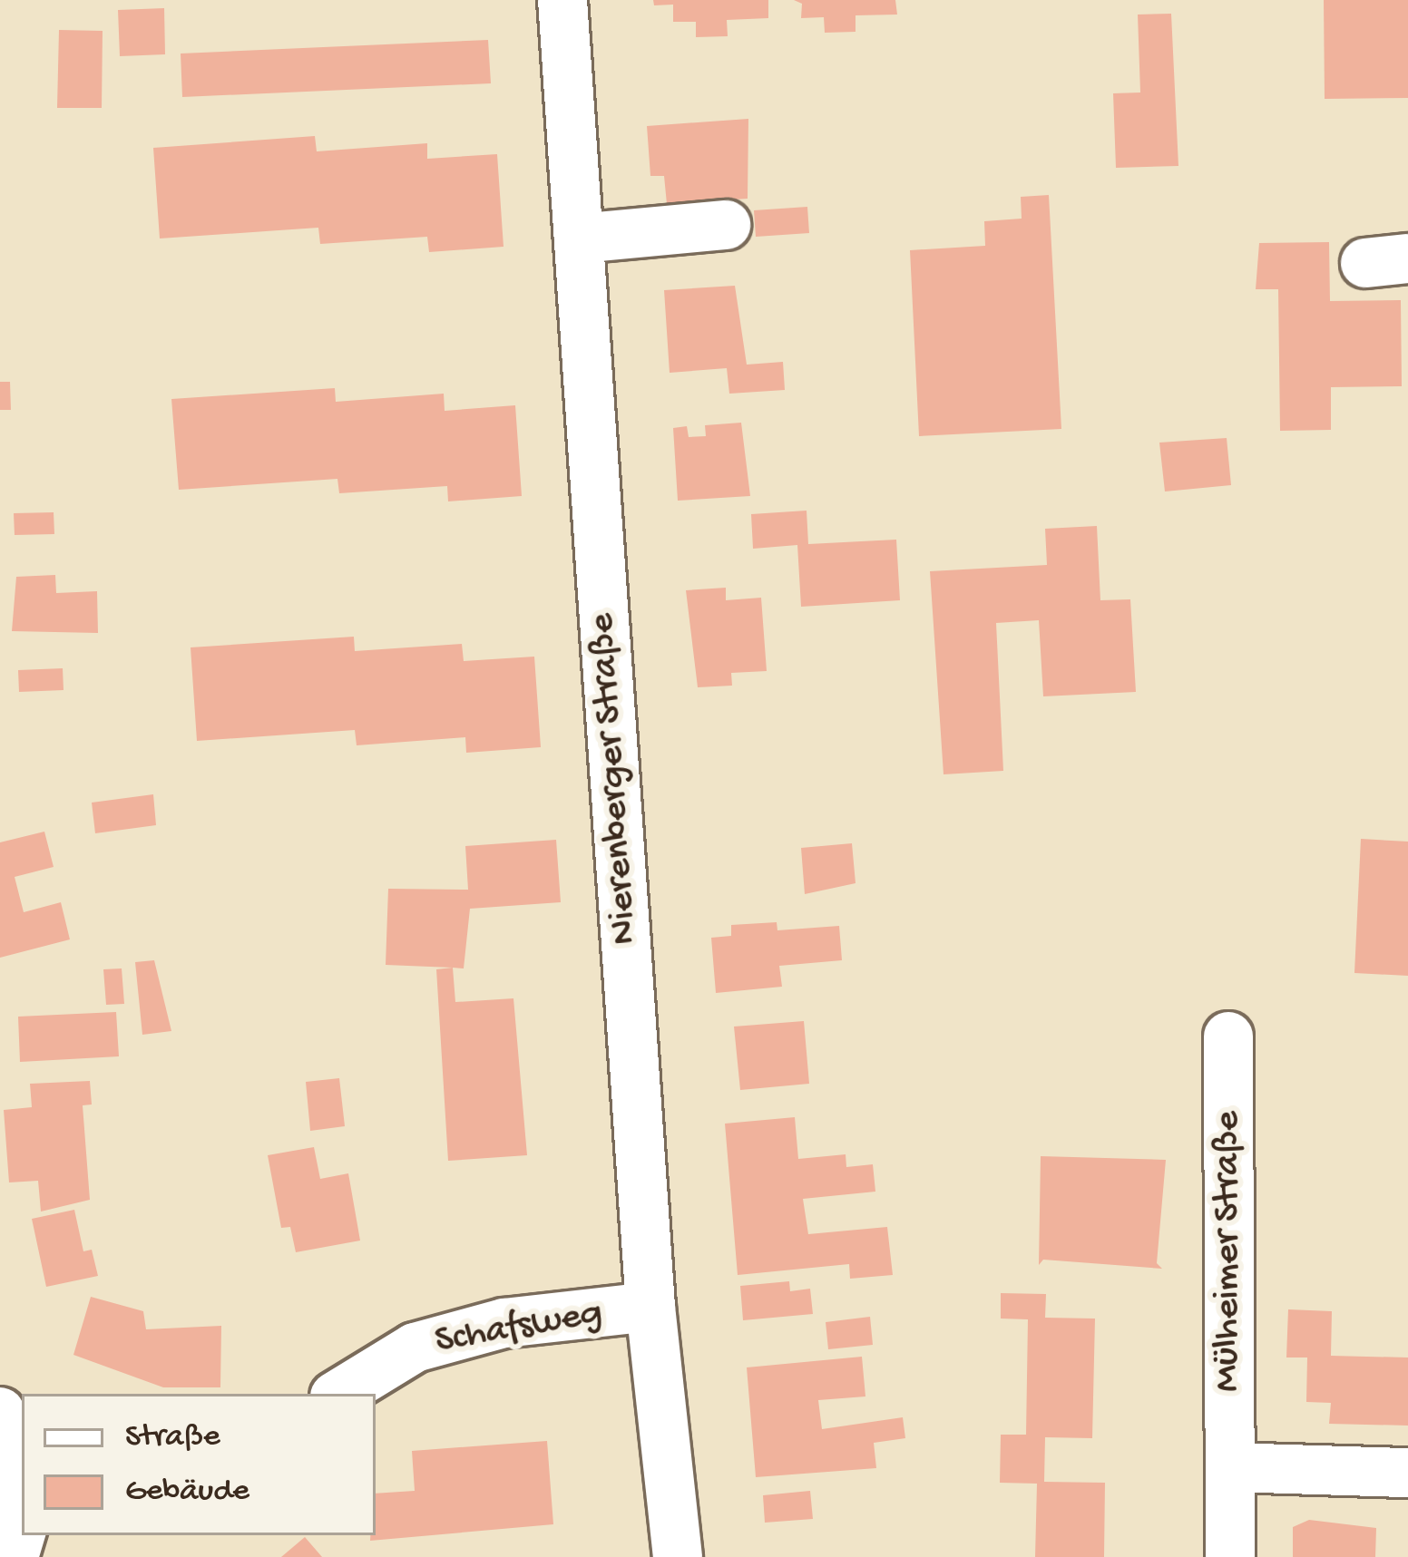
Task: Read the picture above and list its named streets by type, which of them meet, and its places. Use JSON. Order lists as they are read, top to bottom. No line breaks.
{"streets":{"street":["Nierenberger Straße","Mülheimer Straße","Schafsweg"]},"crossings":[["Nierenberger Straße","Schafsweg"]],"legend":["Straße","Gebäude"]}
